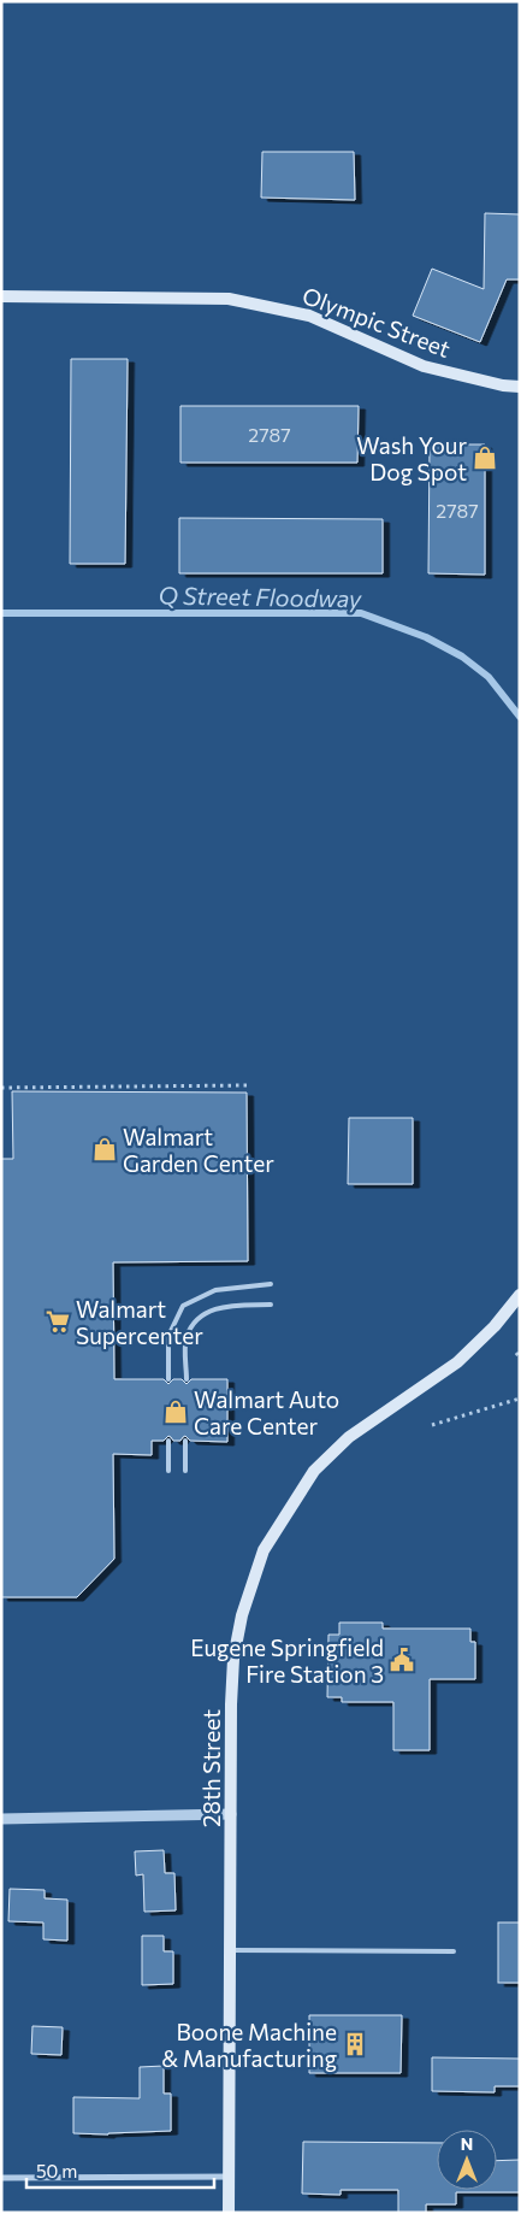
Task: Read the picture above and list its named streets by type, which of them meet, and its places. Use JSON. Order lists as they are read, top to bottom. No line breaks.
{"streets":{"main road":["Olympic Street","28th Street"]},"water":["Q Street Floodway"],"places":{"shop":["Wash Your Dog Spot","Walmart Garden Center","Walmart Auto Care Center"],"supermarket":["Walmart Supercenter"],"public building":["Eugene Springfield Fire Station 3"],"building":["Boone Machine & Manufacturing"]},"house_numbers":["2787","2787"],"scale_bar":"50 m","north":"top"}
